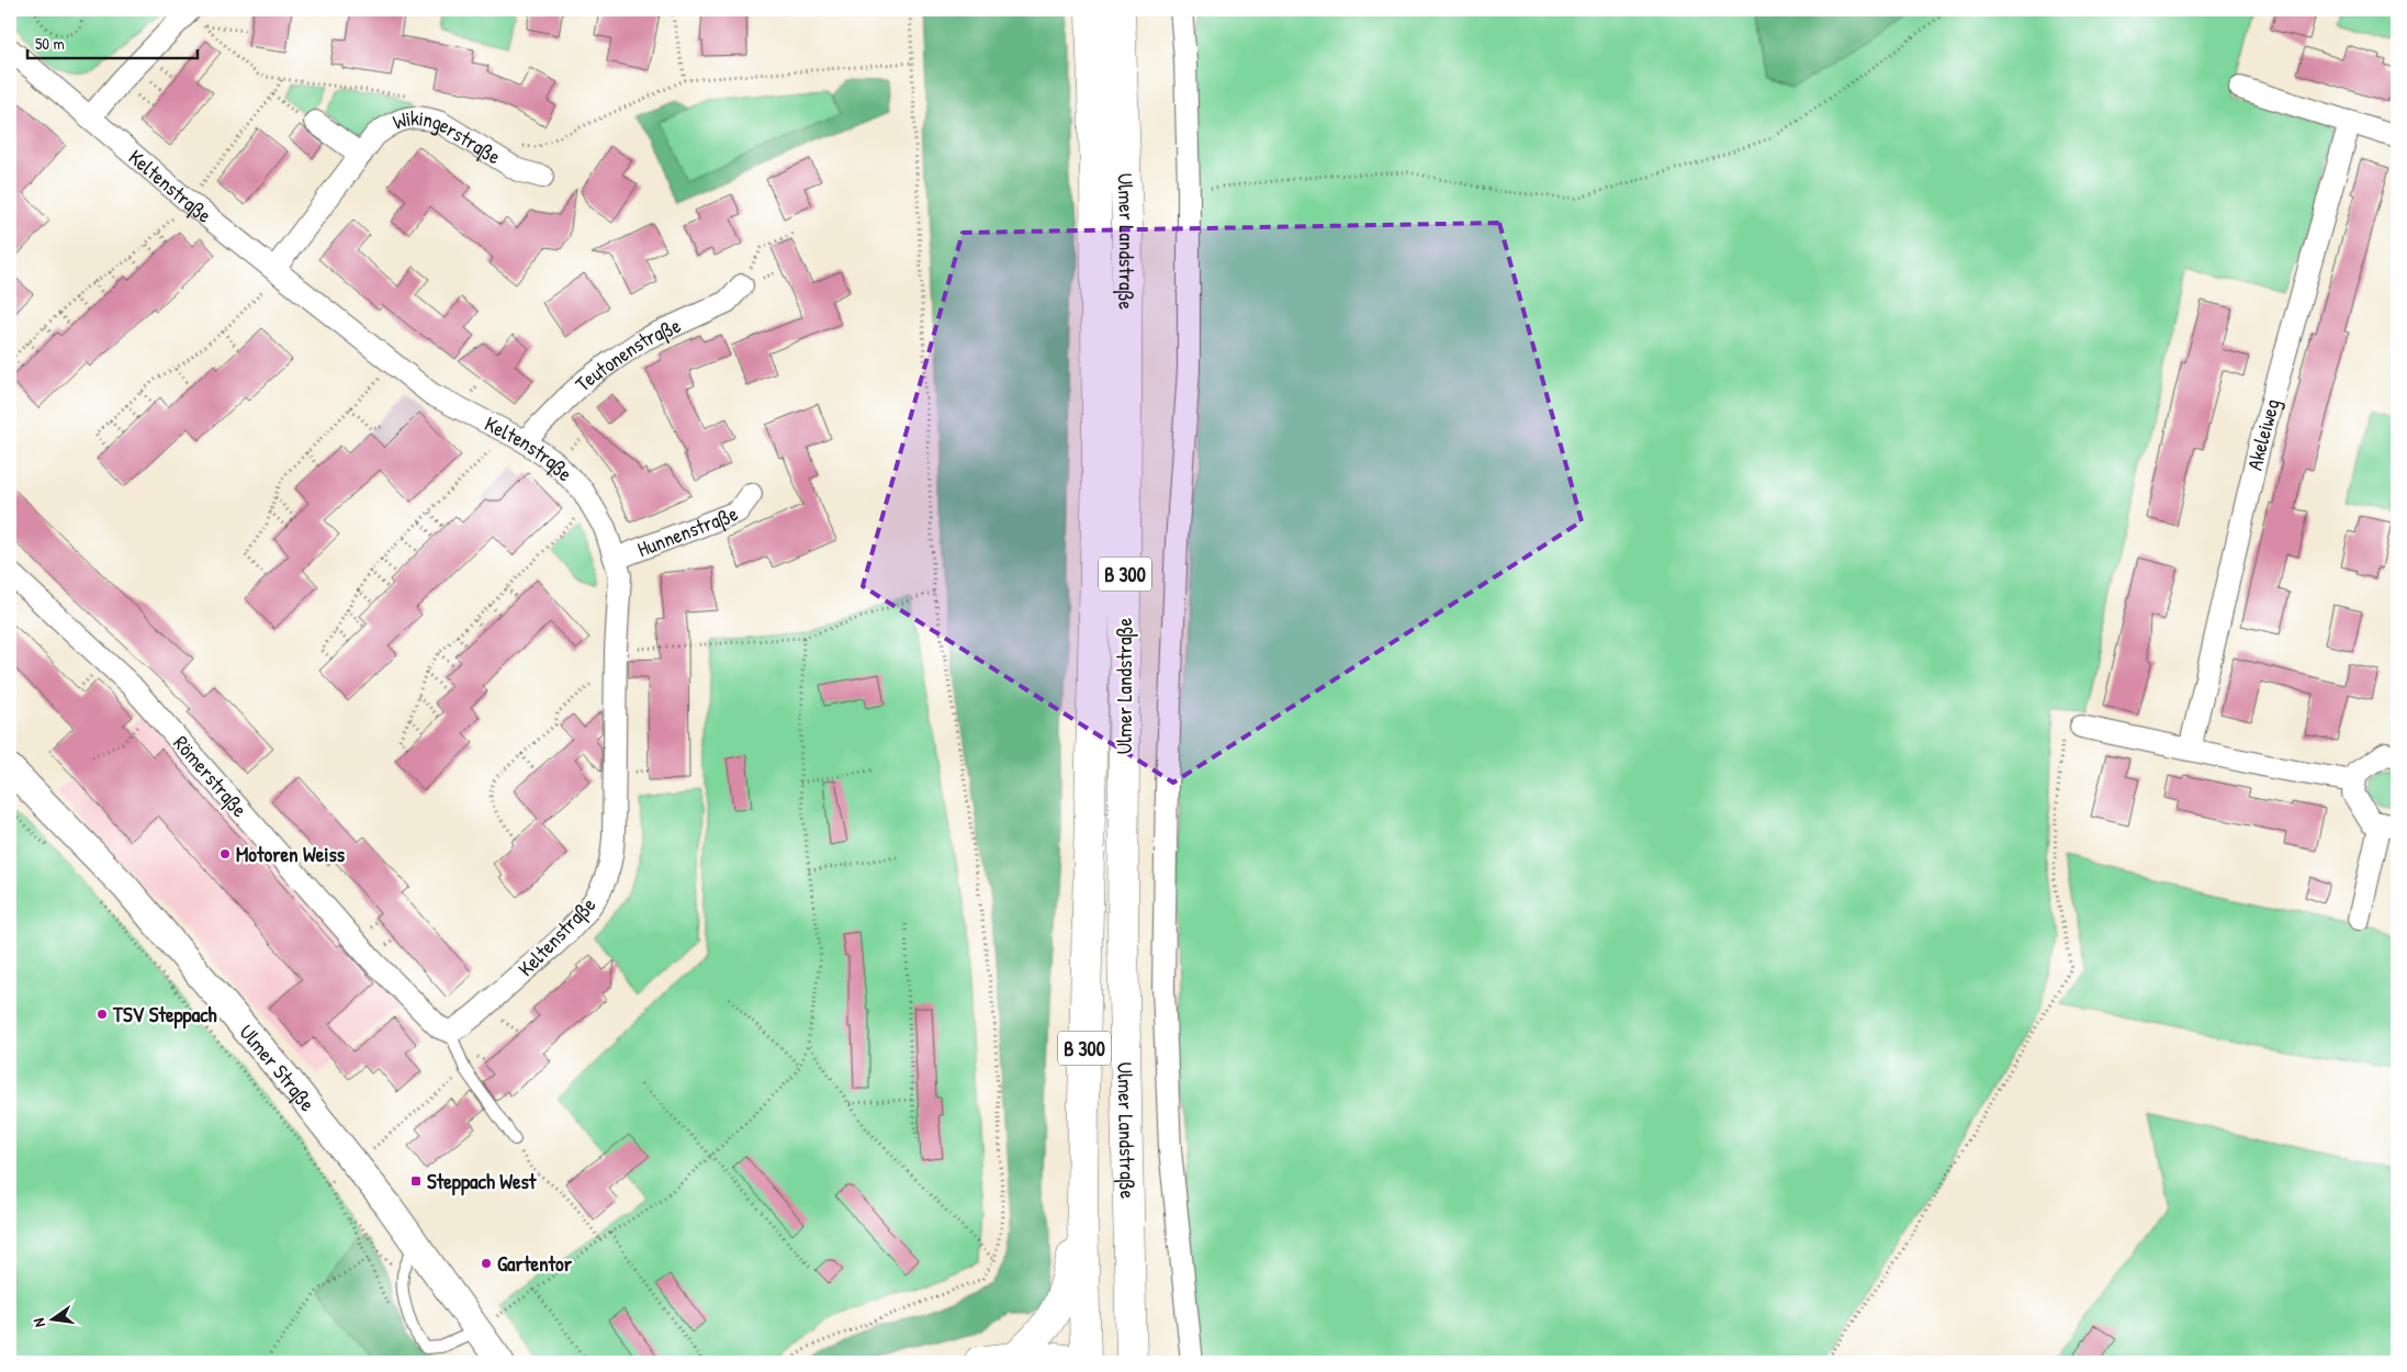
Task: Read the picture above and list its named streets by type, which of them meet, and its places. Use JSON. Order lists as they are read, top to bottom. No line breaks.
{"streets":{"main road":["Ulmer Landstraße","B 300"],"street":["Wikingerstraße","Keltenstraße","Teutonenstraße","Akeleiweg","Hunnenstraße","Römerstraße","Ulmer Straße"]},"crossings":[["Wikingerstraße","Keltenstraße"],["Keltenstraße","Teutonenstraße"],["Keltenstraße","Hunnenstraße"],["Keltenstraße","Römerstraße"]],"places":{"other":["Motoren Weiss","TSV Steppach","Gartentor"],"transit":["Steppach West"]},"scale_bar":"50 m","north":"left"}
